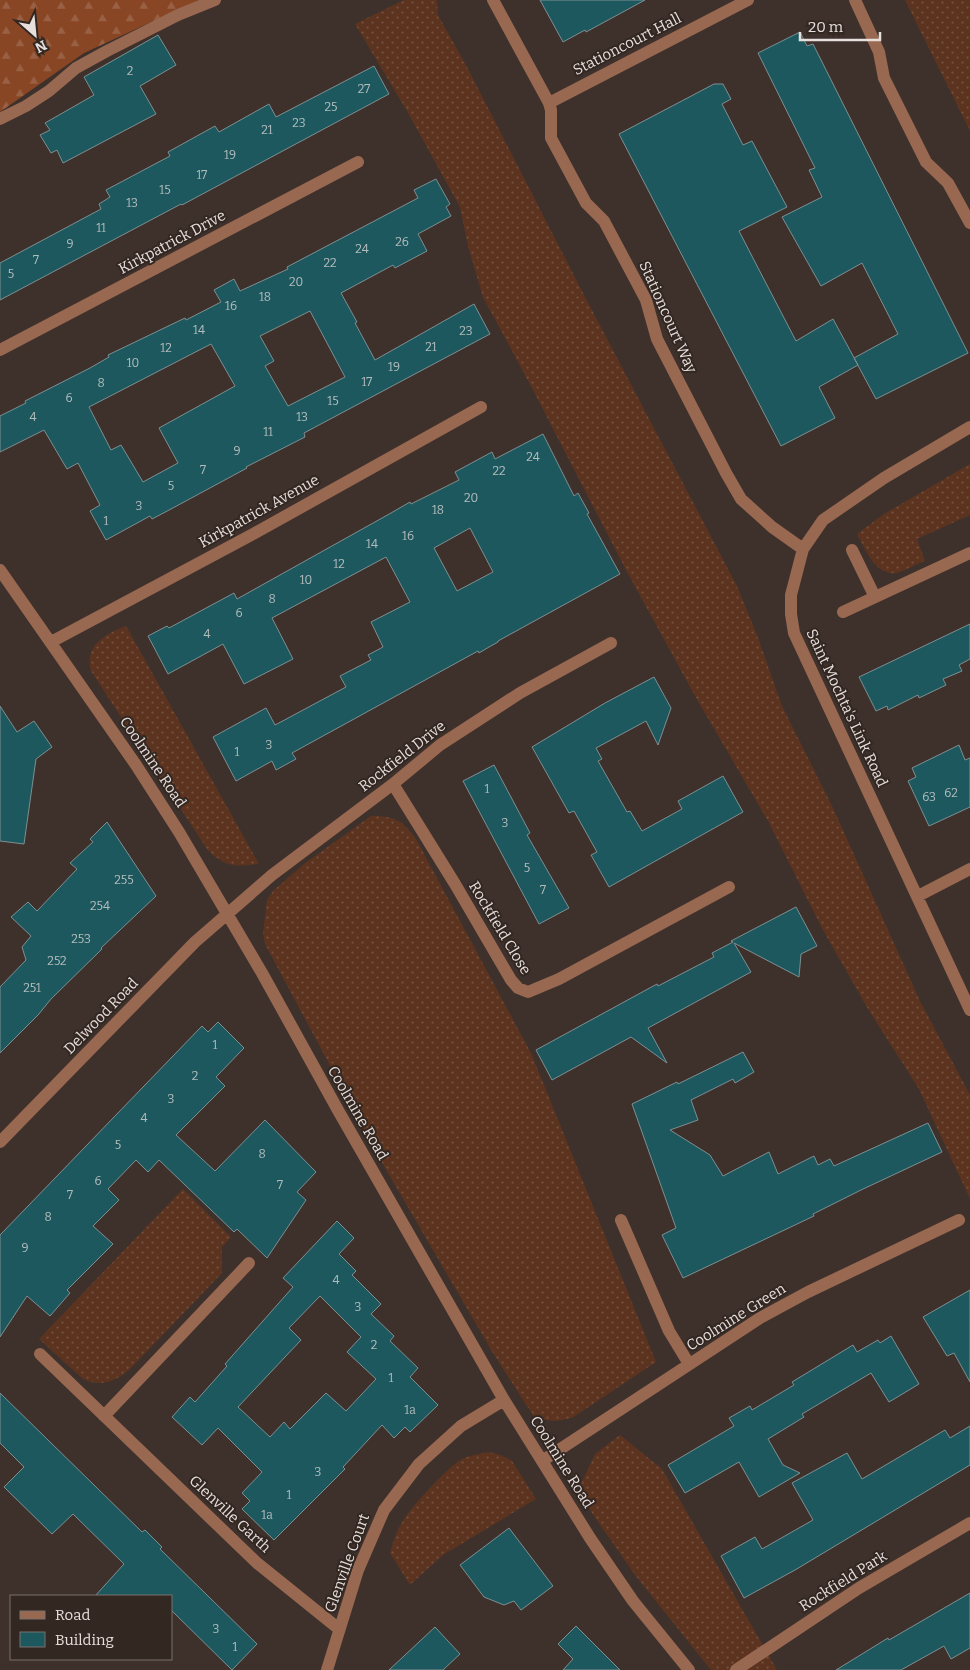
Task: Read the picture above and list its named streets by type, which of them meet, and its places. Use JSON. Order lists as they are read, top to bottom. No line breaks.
{"streets":{"street":["Stationcourt Hall","Kirkpatrick Drive","Stationcourt Way","Kirkpatrick Avenue","Saint Mochta's Link Road","Rockfield Drive","Coolmine Road","Rockfield Close","Delwood Road","Coolmine Green","Glenville Garth","Glenville Court","Rockfield Park"]},"crossings":[["Stationcourt Hall","Stationcourt Way"],["Stationcourt Way","Saint Mochta's Link Road"],["Kirkpatrick Avenue","Coolmine Road"],["Rockfield Drive","Coolmine Road"],["Rockfield Drive","Rockfield Close"],["Rockfield Drive","Delwood Road"],["Coolmine Road","Delwood Road"],["Coolmine Road","Coolmine Green"],["Coolmine Road","Glenville Court"],["Glenville Garth","Glenville Court"]],"house_numbers":["2","27","25","23","21","19","17","15","13","11","26","9","24","7","22","5","20","18","16","14","23","21","12","10","19","17","8","6","15","4","13","11","9","24","7","22","5","20","3","18","1","16","14","12","10","8","6","4","3","1","1","62","63","3","5","255","7","254","253","252","251","1","2","3","4","5","8","6","7","7","8","9","4","3","2","1","1a","3","1","1a","3","1"],"legend":["Road","Building"],"scale_bar":"20 m","north":"bottom right"}
